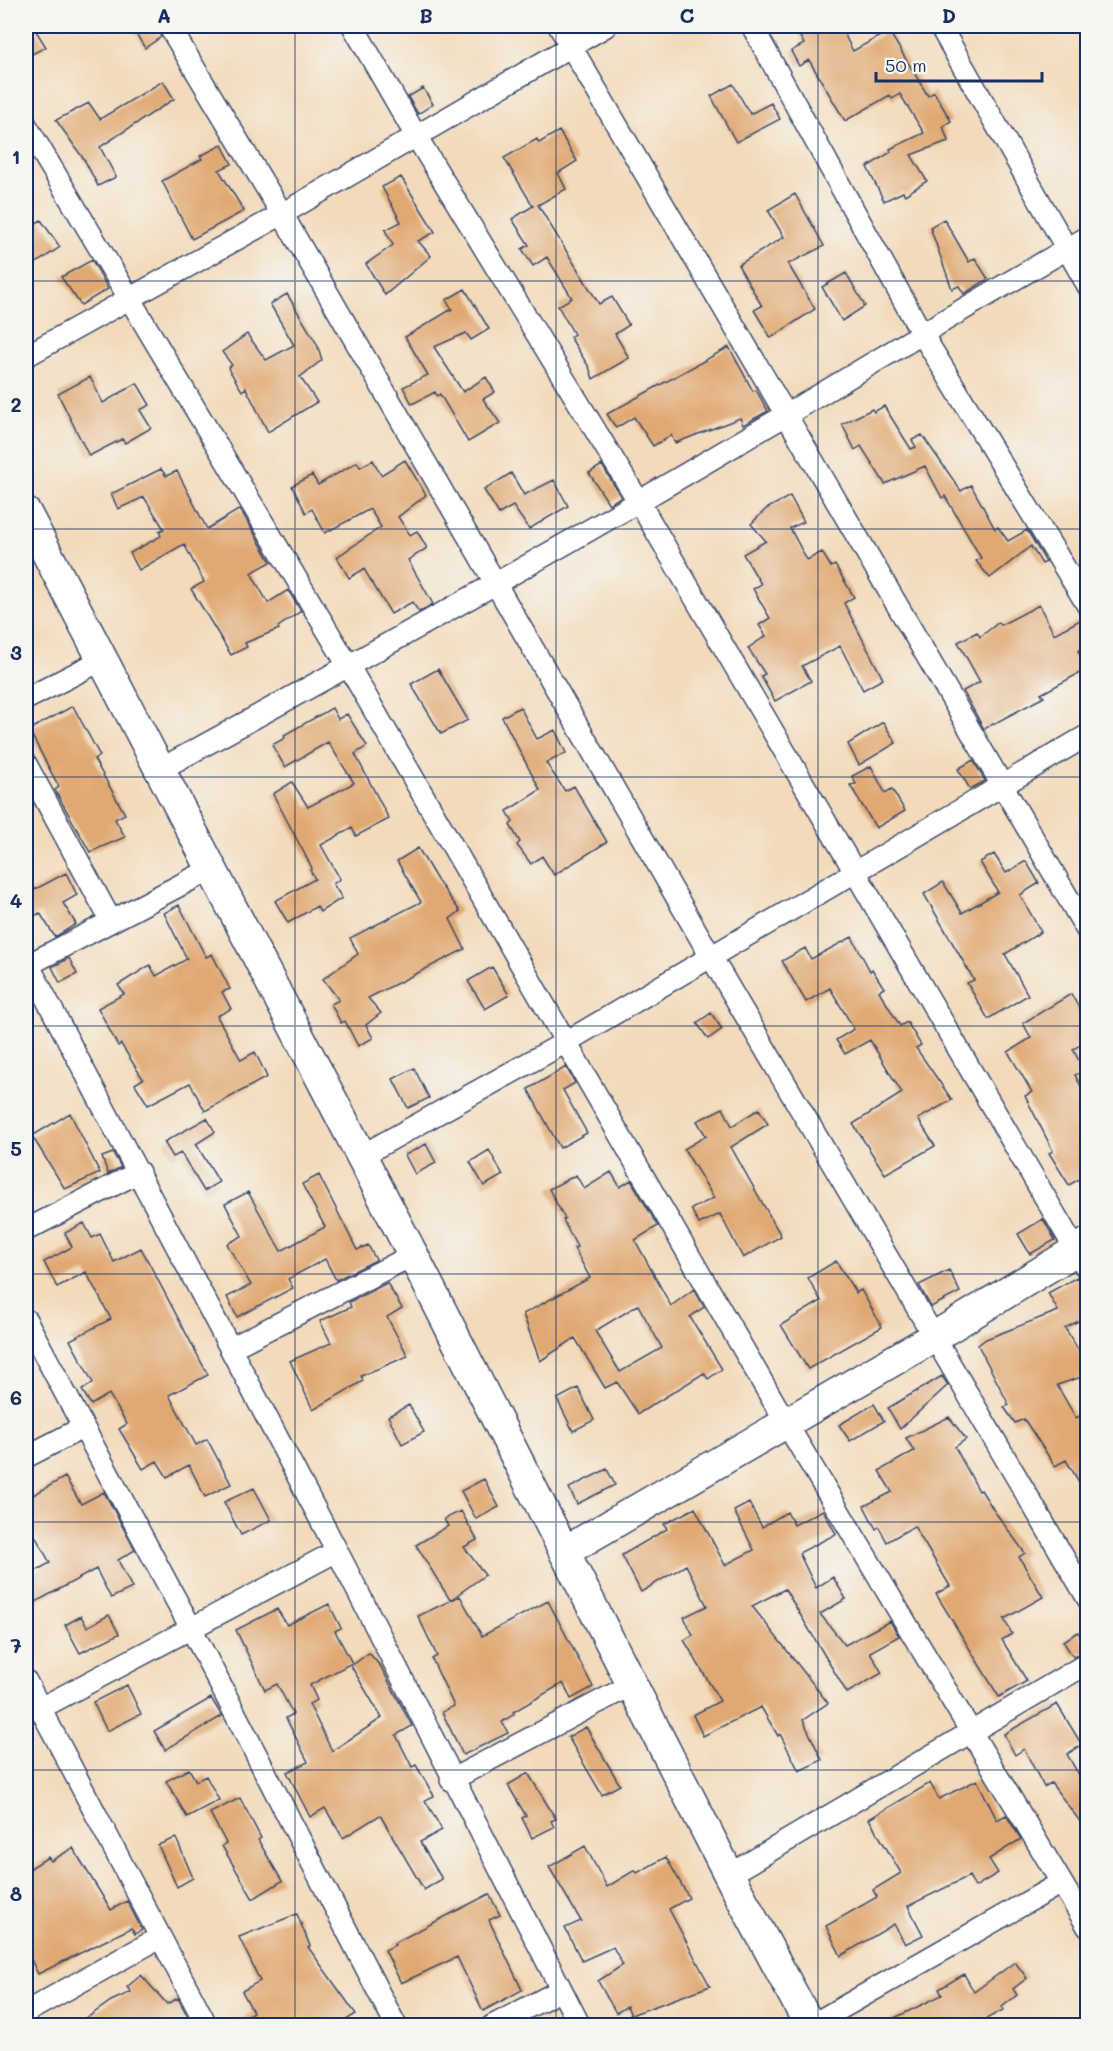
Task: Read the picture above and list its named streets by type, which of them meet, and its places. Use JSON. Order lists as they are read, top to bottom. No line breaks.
{"scale_bar":"50 m","grid":{"columns":["A","B","C","D"],"rows":["1","2","3","4","5","6","7","8"]}}
